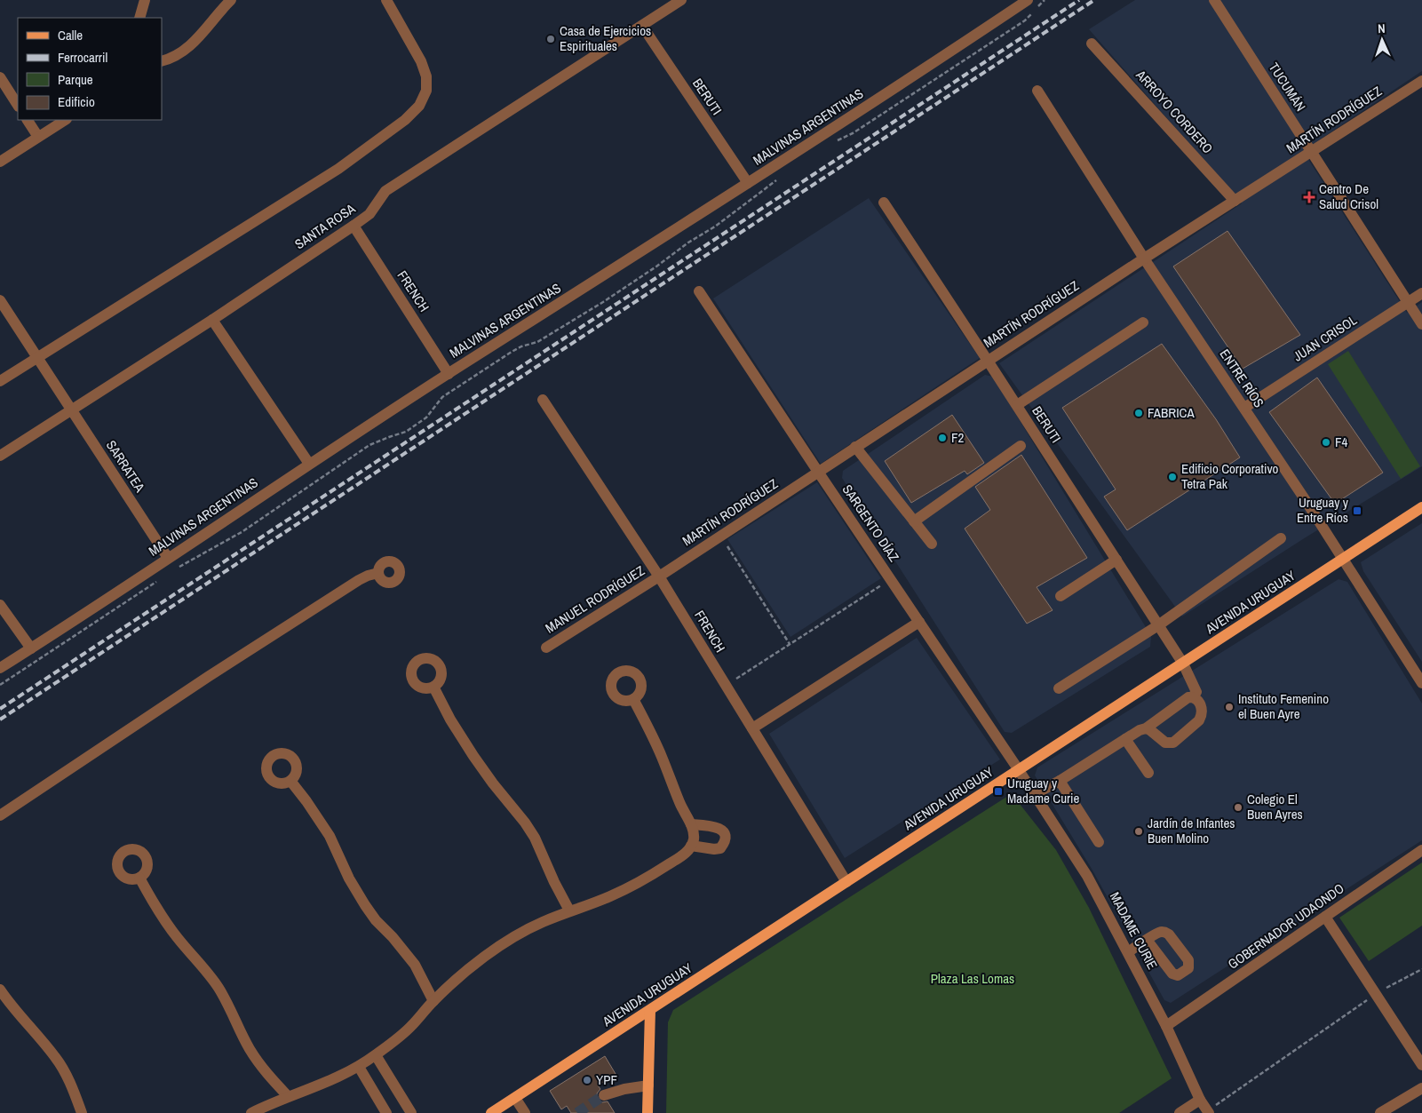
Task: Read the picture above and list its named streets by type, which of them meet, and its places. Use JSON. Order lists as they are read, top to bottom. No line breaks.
{"streets":{"main road":["AVENIDA URUGUAY"],"street":["TUCUMÁN","BERUTI","ARROYO CORDERO","MARTÍN RODRÍGUEZ","MALVINAS ARGENTINAS","SANTA ROSA","FRENCH","JUAN CRISOL","ENTRE RÍOS","SARRATEA","SARGENTO DÍAZ","MANUEL RODRÍGUEZ","GOBERNADOR UDAONDO","MADAME CURIE"]},"crossings":[["TUCUMÁN","MARTÍN RODRÍGUEZ"],["TUCUMÁN","JUAN CRISOL"],["BERUTI","MARTÍN RODRÍGUEZ"],["BERUTI","MALVINAS ARGENTINAS"],["BERUTI","SANTA ROSA"],["BERUTI","AVENIDA URUGUAY"],["ARROYO CORDERO","MARTÍN RODRÍGUEZ"],["MARTÍN RODRÍGUEZ","FRENCH"],["MARTÍN RODRÍGUEZ","ENTRE RÍOS"],["MARTÍN RODRÍGUEZ","SARGENTO DÍAZ"],["MARTÍN RODRÍGUEZ","MANUEL RODRÍGUEZ"],["MALVINAS ARGENTINAS","FRENCH"],["MALVINAS ARGENTINAS","SARRATEA"],["SANTA ROSA","FRENCH"],["SANTA ROSA","SARRATEA"],["FRENCH","MANUEL RODRÍGUEZ"],["FRENCH","AVENIDA URUGUAY"],["JUAN CRISOL","ENTRE RÍOS"],["ENTRE RÍOS","AVENIDA URUGUAY"],["SARGENTO DÍAZ","AVENIDA URUGUAY"],["SARGENTO DÍAZ","MADAME CURIE"],["AVENIDA URUGUAY","MADAME CURIE"],["GOBERNADOR UDAONDO","MADAME CURIE"]],"parks":["Plaza Las Lomas"],"places":{"other":["Casa de Ejercicios Espirituales","FABRICA","F2","F4","Edificio Corporativo Tetra Pak","Instituto Femenino el Buen Ayre","Colegio El Buen Ayres","Jardín de Infantes Buen Molino","YPF"],"health":["Centro De Salud Crisol"],"transit":["Uruguay y Entre Ríos","Uruguay y Madame Curie"]},"legend":["Calle","Ferrocarril","Parque","Edificio"],"north":"top"}
